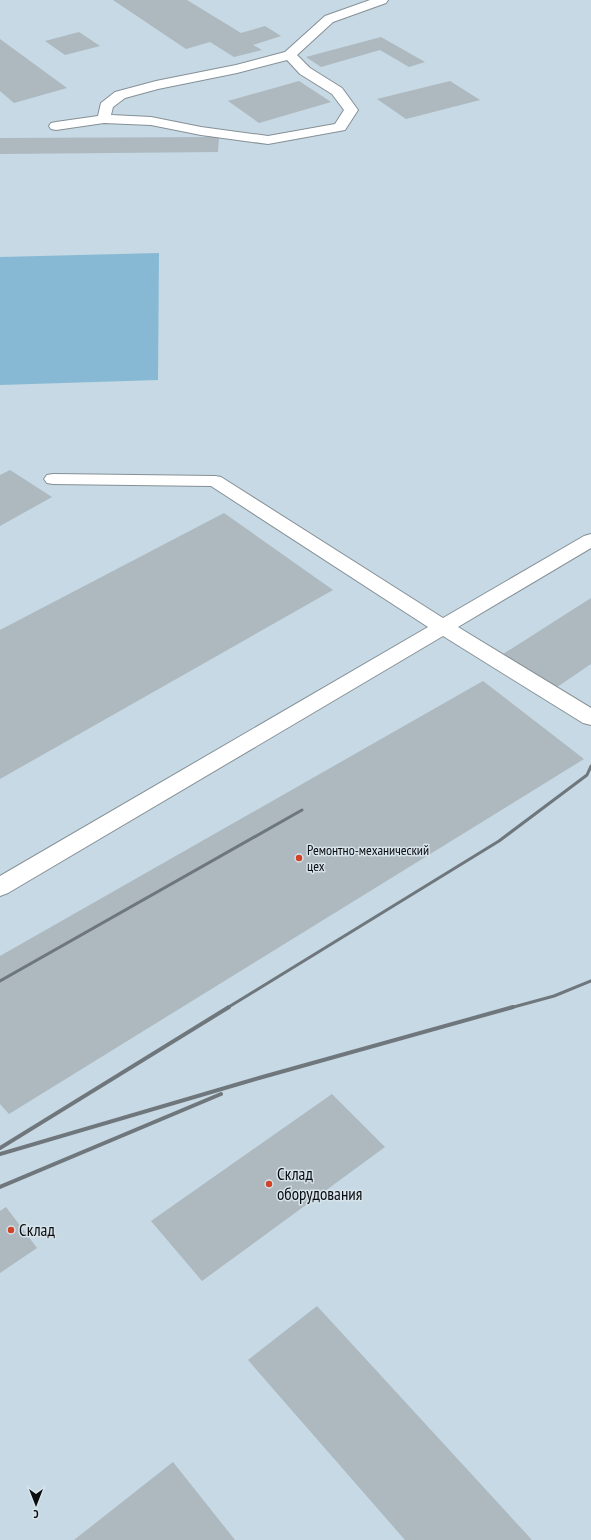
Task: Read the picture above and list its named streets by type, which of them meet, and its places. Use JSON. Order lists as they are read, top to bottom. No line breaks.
{"places":["Ремонтно-механический цех","Склад оборудования","Склад"],"north":"bottom"}
